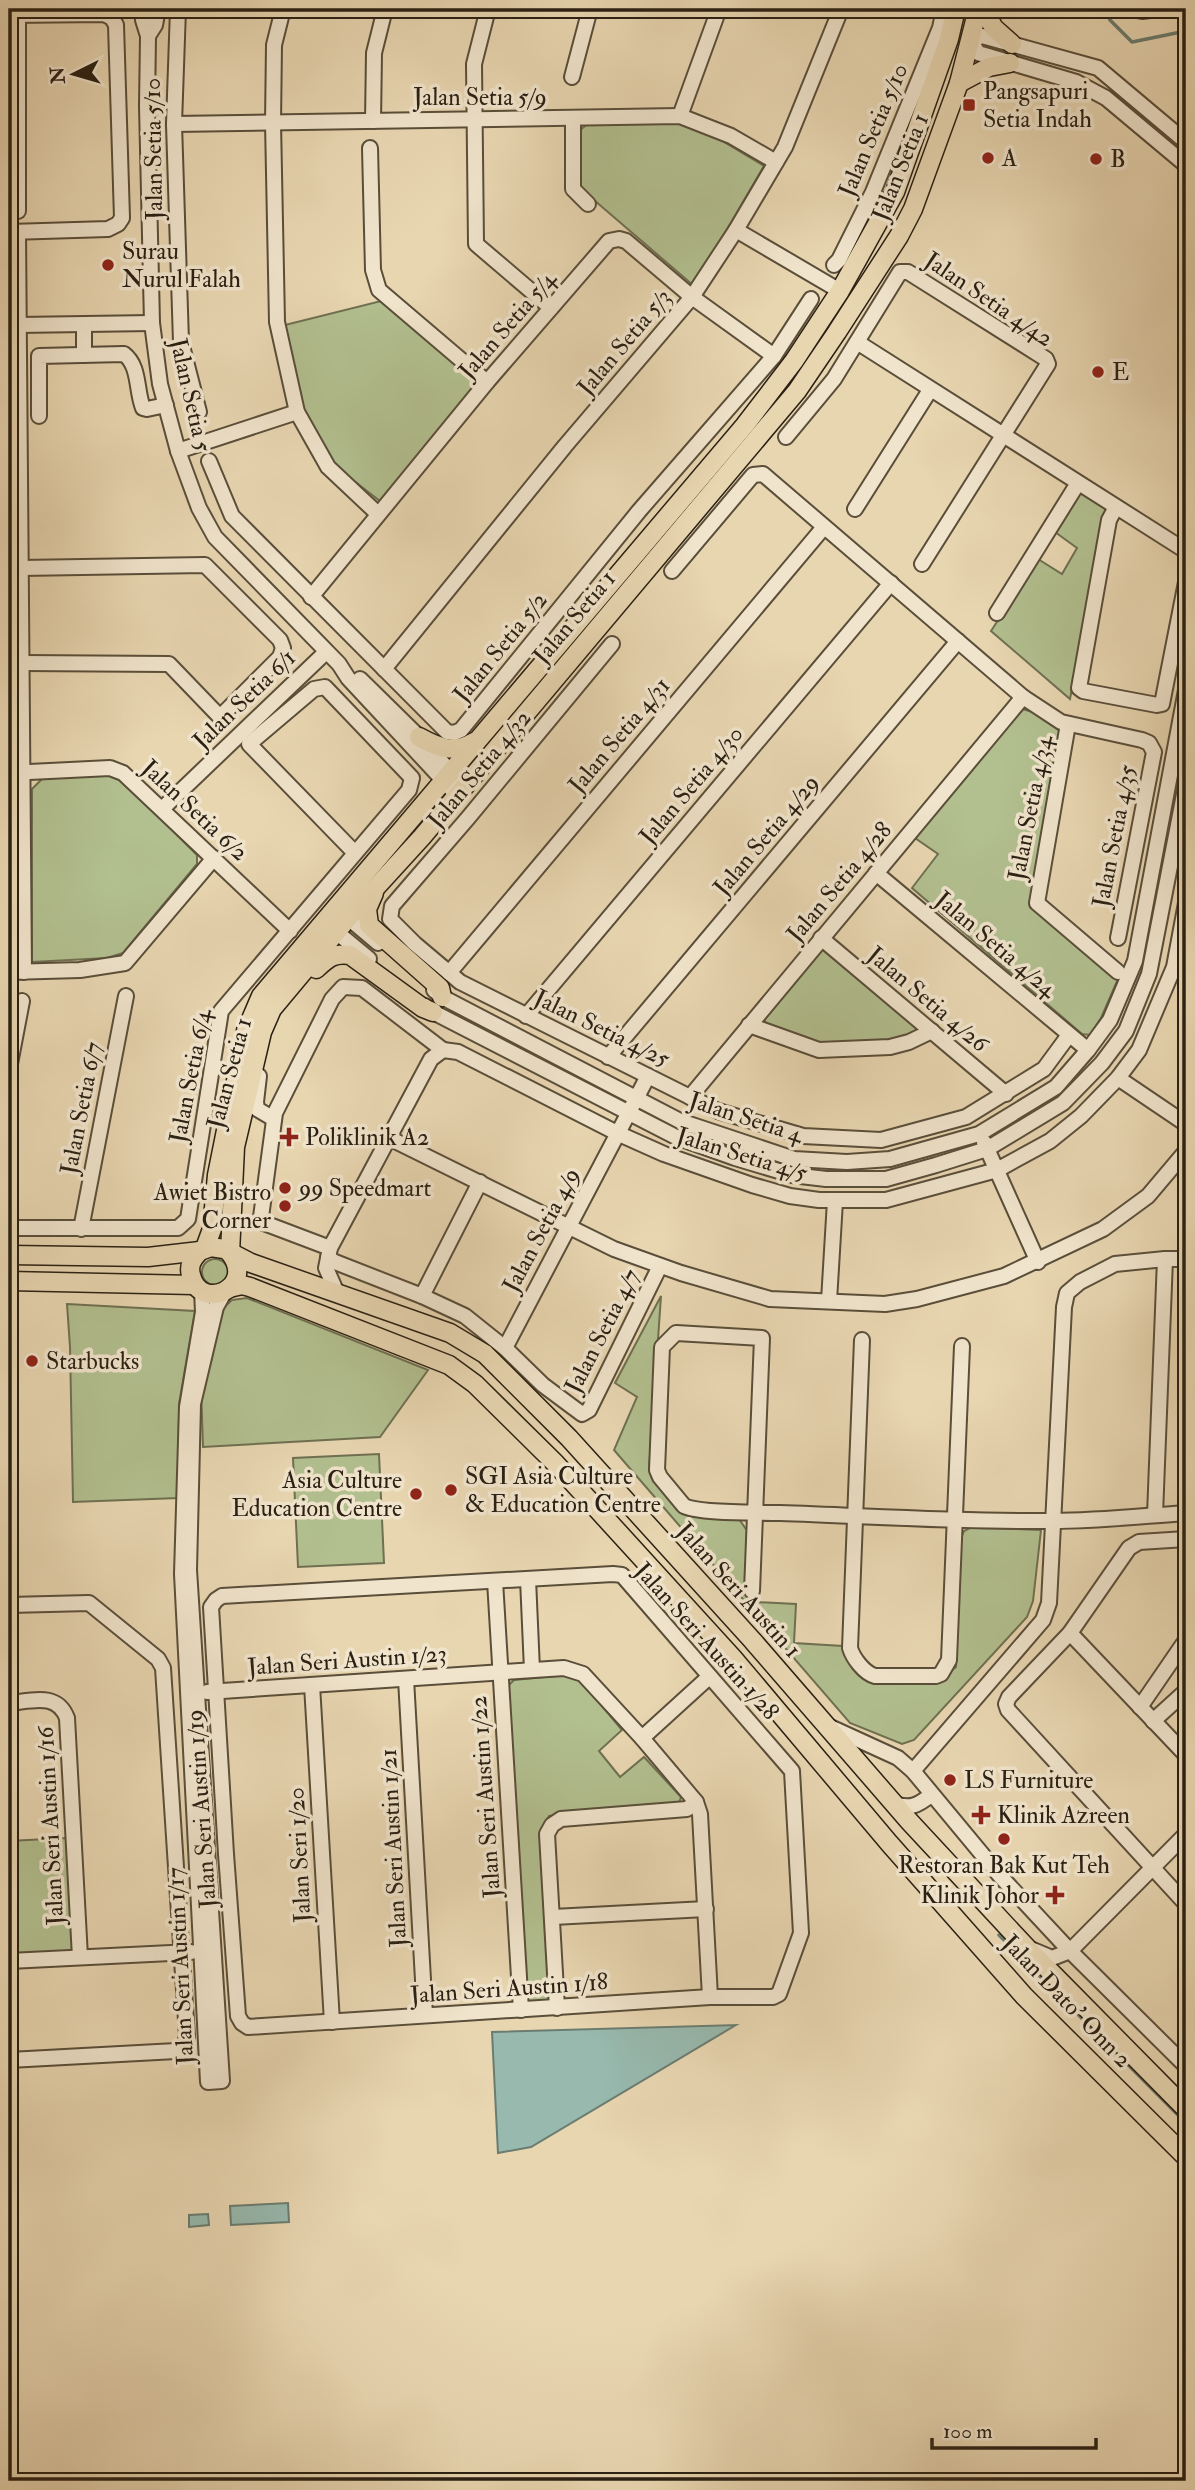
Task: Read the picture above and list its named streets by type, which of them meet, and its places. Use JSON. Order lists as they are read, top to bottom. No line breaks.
{"streets":{"main road":["Jalan Setia 1","Jalan Seri Austin 1","Jalan Dato' Onn 2"],"street":["Jalan Setia 5/9","Jalan Setia 5/10","Jalan Setia 4/42","Jalan Setia 5/4","Jalan Setia 5/3","Jalan Setia 5","Jalan Setia 5/2","Jalan Setia 6/1","Jalan Setia 4/31","Jalan Setia 4/32","Jalan Setia 4/30","Jalan Setia 4/34","Jalan Setia 6/2","Jalan Setia 4/29","Jalan Setia 4/35","Jalan Setia 4/28","Jalan Setia 4/24","Jalan Setia 4/26","Jalan Setia 4/25","Jalan Setia 6/4","Jalan Setia 6/7","Jalan Setia 4","Jalan Setia 4/5","Jalan Setia 4/9","Jalan Setia 4/7","Jalan Seri Austin 1/28","Jalan Seri Austin 1/23","Jalan Seri Austin 1/22","Jalan Seri Austin 1/19","Jalan Seri Austin 1/16","Jalan Seri Austin 1/21","Jalan Seri 1/20","Jalan Seri Austin 1/17","Jalan Seri Austin 1/18"]},"crossings":[["Jalan Setia 5/9","Jalan Setia 5/10"],["Jalan Setia 5/9","Jalan Setia 5/3"],["Jalan Setia 1","Jalan Setia 5"],["Jalan Setia 1","Jalan Setia 4"],["Jalan Setia 1","Jalan Seri Austin 1"],["Jalan Setia 1","Jalan Seri Austin 1/17"],["Jalan Setia 5/4","Jalan Setia 5/3"],["Jalan Setia 5/4","Jalan Setia 5/2"],["Jalan Setia 5/3","Jalan Setia 5/2"],["Jalan Setia 5","Jalan Setia 6/1"],["Jalan Setia 6/1","Jalan Setia 6/2"],["Jalan Setia 4/31","Jalan Setia 4/25"],["Jalan Setia 4/32","Jalan Setia 4/25"],["Jalan Setia 4/30","Jalan Setia 4/25"],["Jalan Setia 4/34","Jalan Setia 4/35"],["Jalan Setia 6/2","Jalan Setia 6/4"],["Jalan Setia 4/29","Jalan Setia 4/25"],["Jalan Setia 4/28","Jalan Setia 4/24"],["Jalan Setia 4/28","Jalan Setia 4/26"],["Jalan Setia 4/28","Jalan Setia 4/25"],["Jalan Setia 4/24","Jalan Setia 4/25"],["Jalan Setia 4/24","Jalan Setia 4"],["Jalan Setia 4/26","Jalan Setia 4/25"],["Jalan Setia 4/25","Jalan Setia 4/9"],["Jalan Setia 6/4","Jalan Setia 6/7"],["Jalan Setia 4","Jalan Setia 4/9"],["Jalan Setia 4/5","Jalan Setia 4/9"],["Jalan Setia 4/9","Jalan Setia 4/7"],["Jalan Seri Austin 1","Jalan Seri Austin 1/17"],["Jalan Seri Austin 1","Jalan Dato' Onn 2"],["Jalan Seri Austin 1/28","Jalan Seri Austin 1/22"],["Jalan Seri Austin 1/28","Jalan Seri Austin 1/19"],["Jalan Seri Austin 1/28","Jalan Seri Austin 1/18"],["Jalan Seri Austin 1/23","Jalan Seri Austin 1/22"],["Jalan Seri Austin 1/23","Jalan Seri Austin 1/19"],["Jalan Seri Austin 1/23","Jalan Seri Austin 1/21"],["Jalan Seri Austin 1/23","Jalan Seri 1/20"],["Jalan Seri Austin 1/23","Jalan Seri Austin 1/17"],["Jalan Seri Austin 1/22","Jalan Seri Austin 1/18"],["Jalan Seri Austin 1/19","Jalan Seri Austin 1/18"],["Jalan Seri Austin 1/21","Jalan Seri Austin 1/18"],["Jalan Seri 1/20","Jalan Seri Austin 1/18"]],"places":{"transit":["Pangsapuri Setia Indah"],"other":["A","B","Surau Nurul Falah","E","99 Speedmart","Awiet Bistro Corner","Starbucks","SGI Asia Culture & Education Centre","Asia Culture Education Centre","LS Furniture","Restoran Bak Kut Teh"],"health":["Poliklinik A2","Klinik Azreen","Klinik Johor"]},"scale_bar":"100 m","north":"left"}
